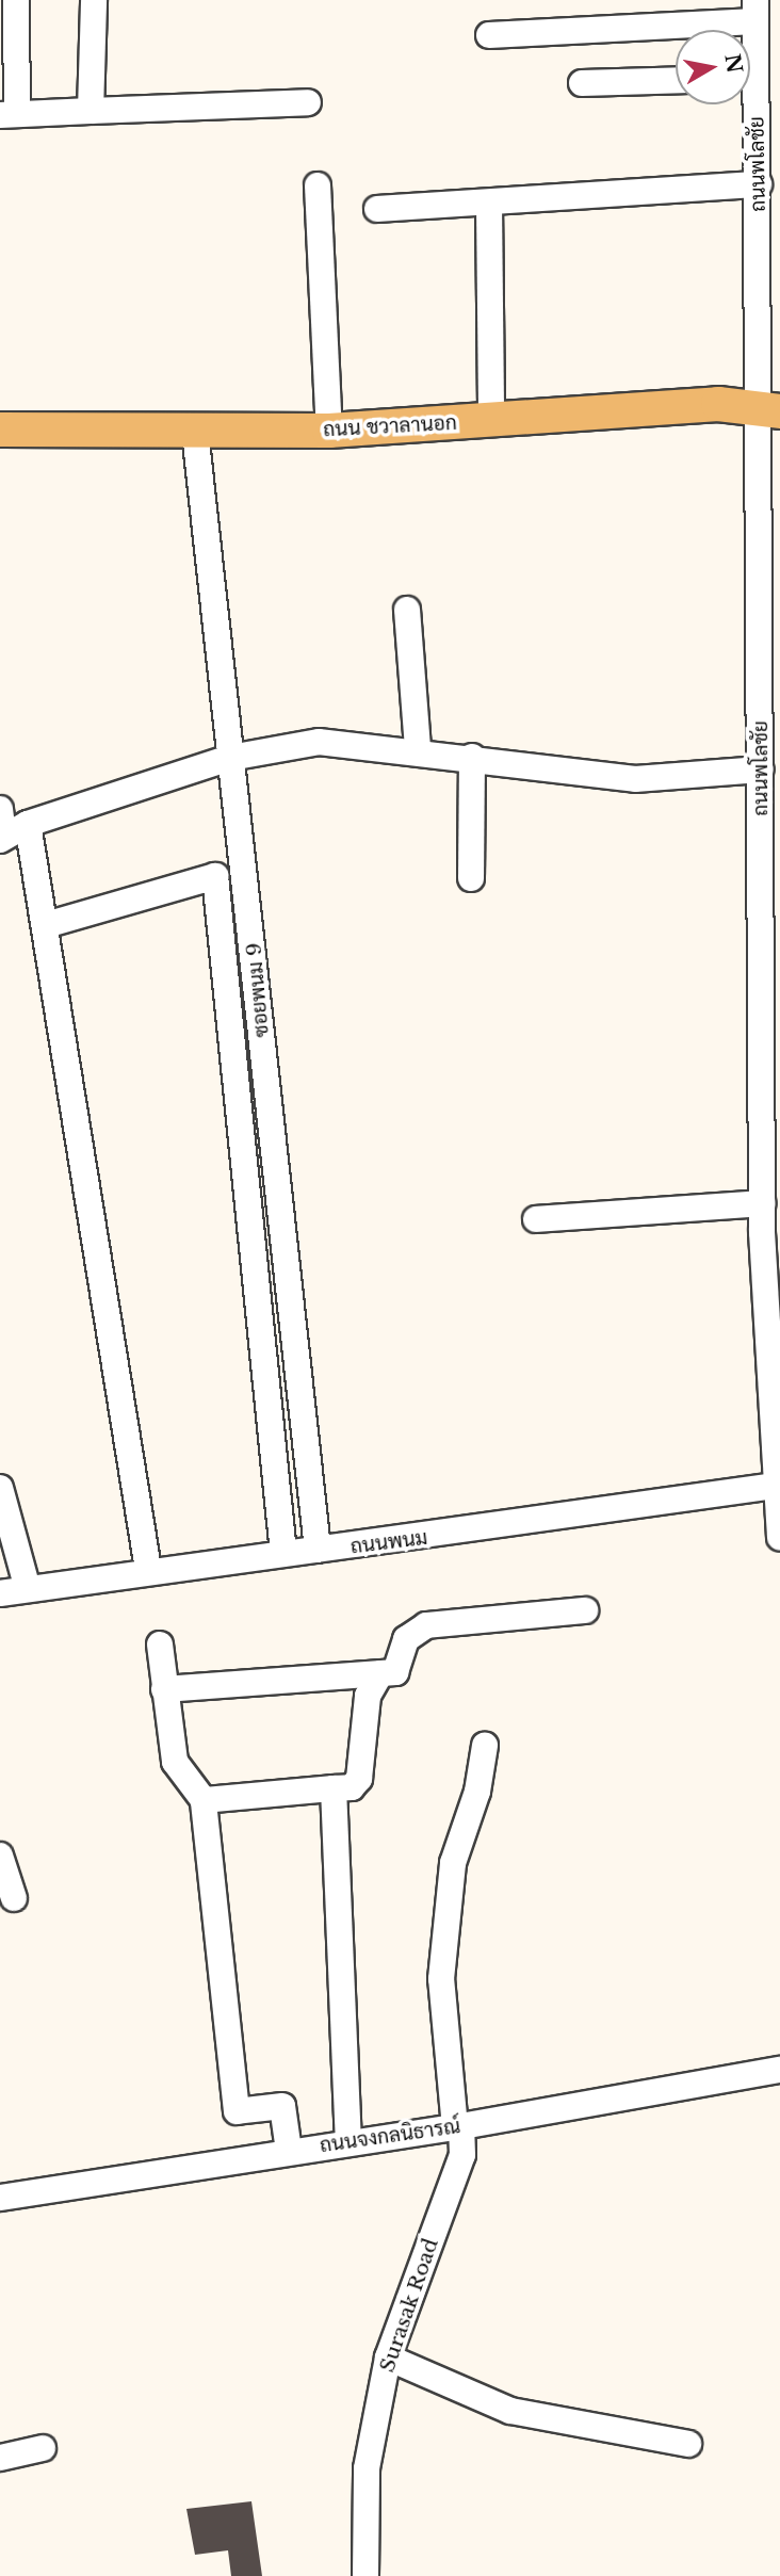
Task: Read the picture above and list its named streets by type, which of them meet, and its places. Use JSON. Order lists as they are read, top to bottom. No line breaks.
{"streets":{"main road":["ถนน ชวาลานอก"],"street":["ถนนพโลชัย","ซอยพนม 9","ถนนพนม","ถนนจงกลนิธารณ์","Surasak Road"]},"crossings":[["ถนนพโลชัย","ถนน ชวาลานอก"],["ถนนพโลชัย","ถนนพนม"],["ถนน ชวาลานอก","ซอยพนม 9"],["ซอยพนม 9","ถนนพนม"],["ถนนจงกลนิธารณ์","Surasak Road"]],"north":"right"}
